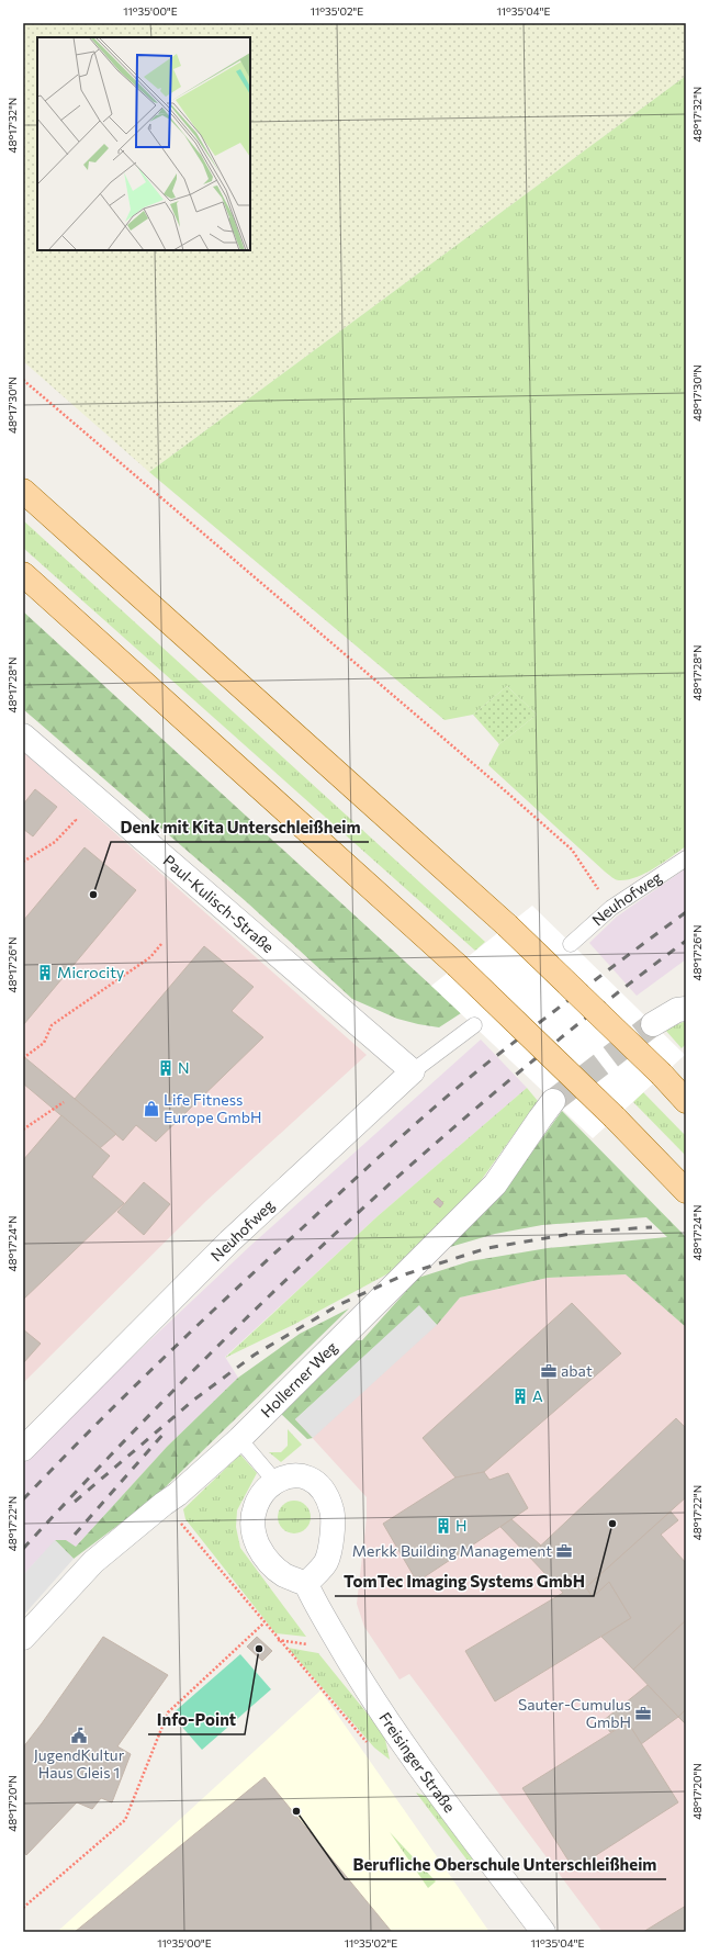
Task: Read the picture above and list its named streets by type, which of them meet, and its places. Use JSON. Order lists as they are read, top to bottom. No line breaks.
{"streets":{"street":["Neuhofweg","Paul-Kulisch-Straße","Hollerner Weg","Freisinger Straße"]},"crossings":[["Neuhofweg","Paul-Kulisch-Straße"]],"places":{"other":["Denk mit Kita Unterschleißheim","TomTec Imaging Systems GmbH","Info-Point","Berufliche Oberschule Unterschleißheim"],"building":["Microcity","N","A","H"],"shop":["Life Fitness Europe GmbH"],"office":["abat","Merkk Building Management","Sauter-Cumulus GmbH"],"public building":["JugendKultur Haus Gleis 1"]},"coordinates":["11°35'00\"E","11°35'02\"E","11°35'04\"E","48°17'32\"N","48°17'30\"N","48°17'28\"N","48°17'26\"N","48°17'24\"N","48°17'22\"N","48°17'20\"N"]}
